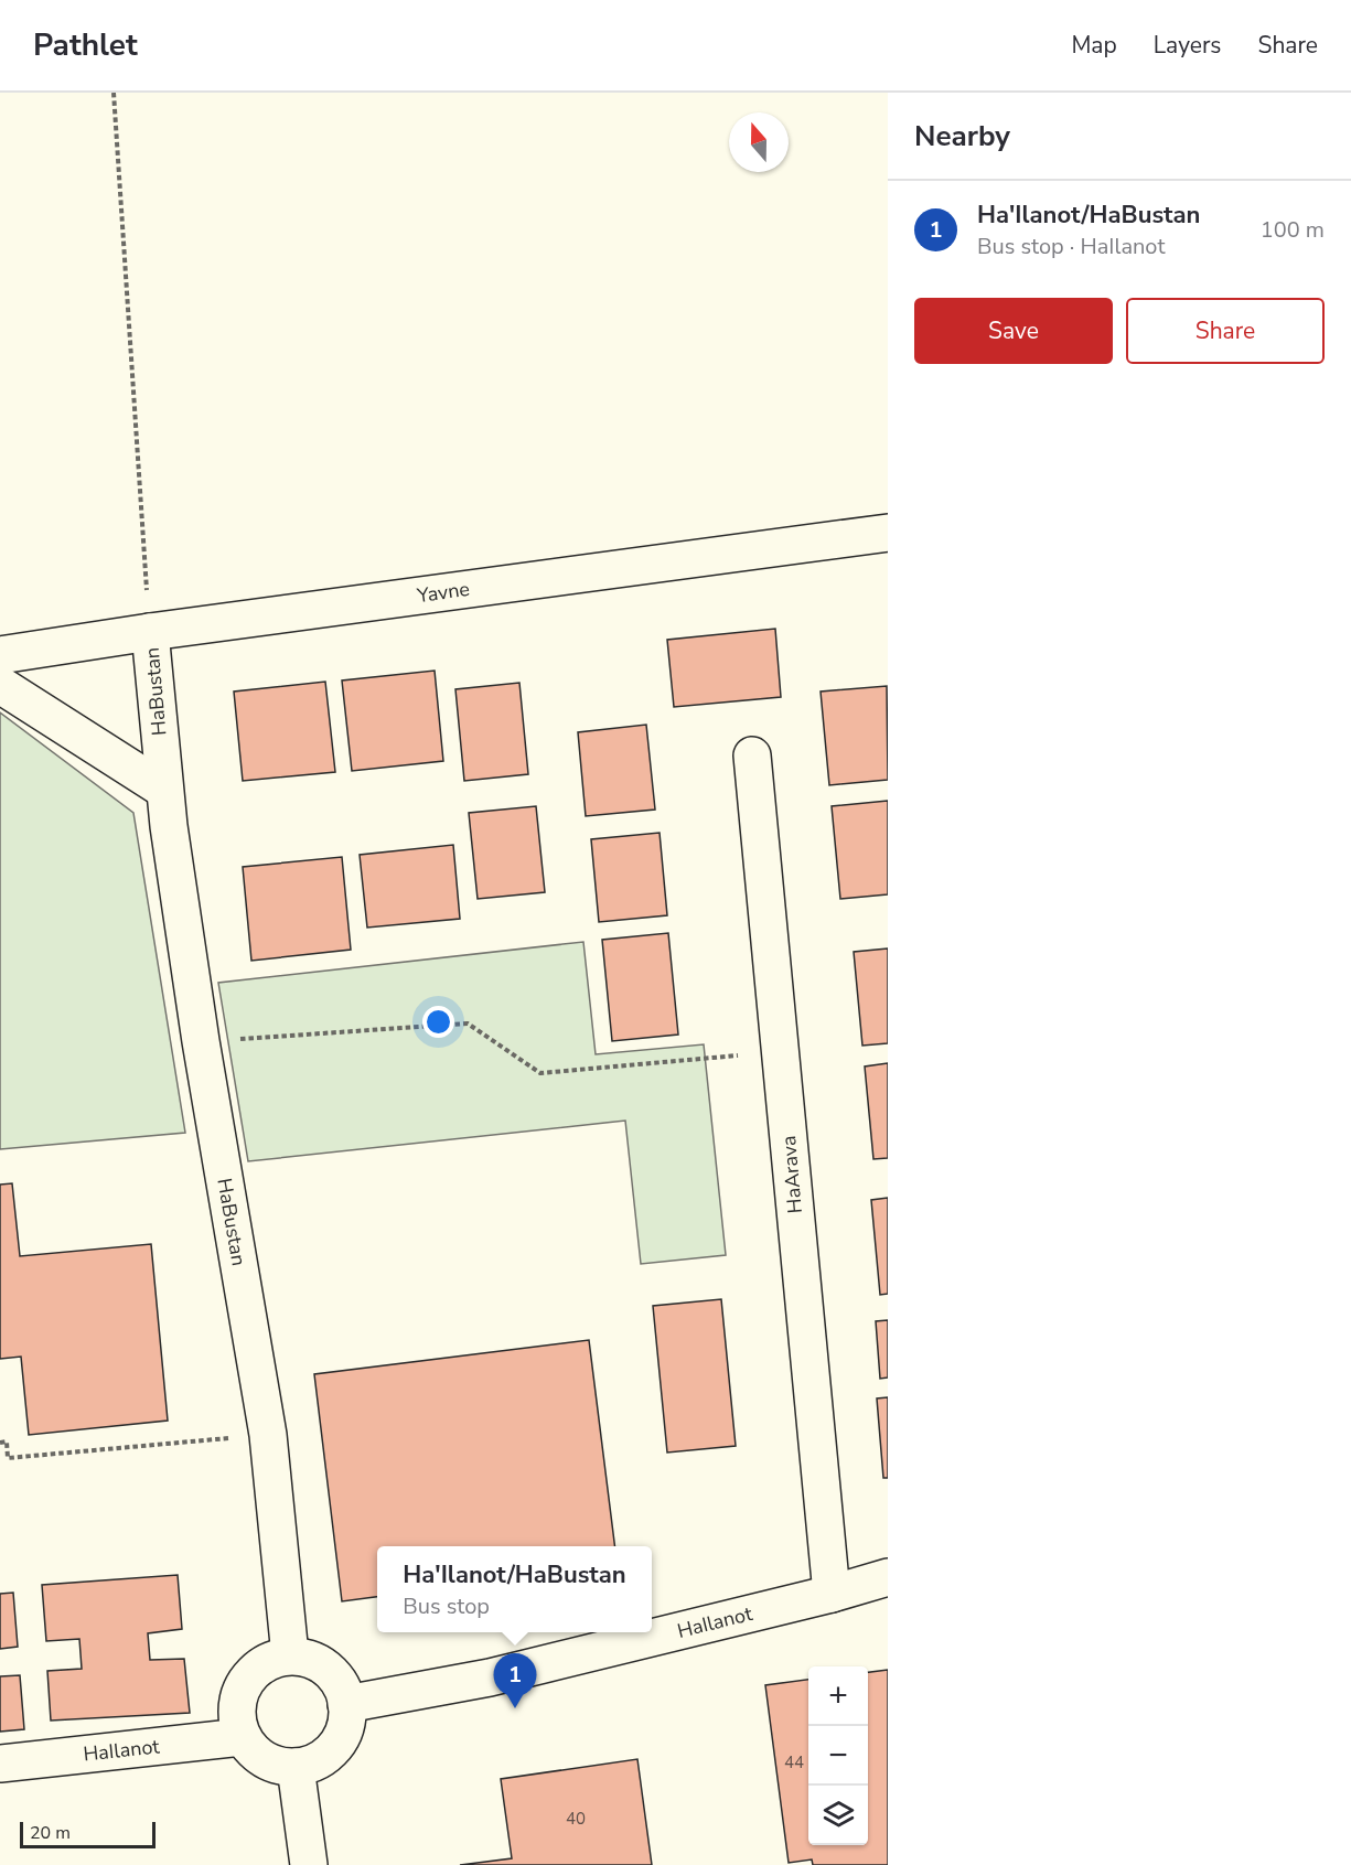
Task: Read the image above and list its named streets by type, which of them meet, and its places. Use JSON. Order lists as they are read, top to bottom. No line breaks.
{"streets":{"street":["Yavne","HaBustan","HaArava","HaIlanot"]},"crossings":[["Yavne","HaBustan"],["HaBustan","HaIlanot"],["HaArava","HaIlanot"]],"house_numbers":["44","40"],"scale_bar":"20 m","north":"top","page":{"header":"Pathlet","nav":["Map","Layers","Share"],"heading":"Nearby","list":[{"mark":"1","name":"Ha'Ilanot/HaBustan","note":"Bus stop · HaIlanot","value":"100 m"}],"buttons":["Save","Share"],"popup":["Ha'Ilanot/HaBustan","Bus stop"],"pins":"1","map_buttons":["+","−"],"scale":"20 m"}}
